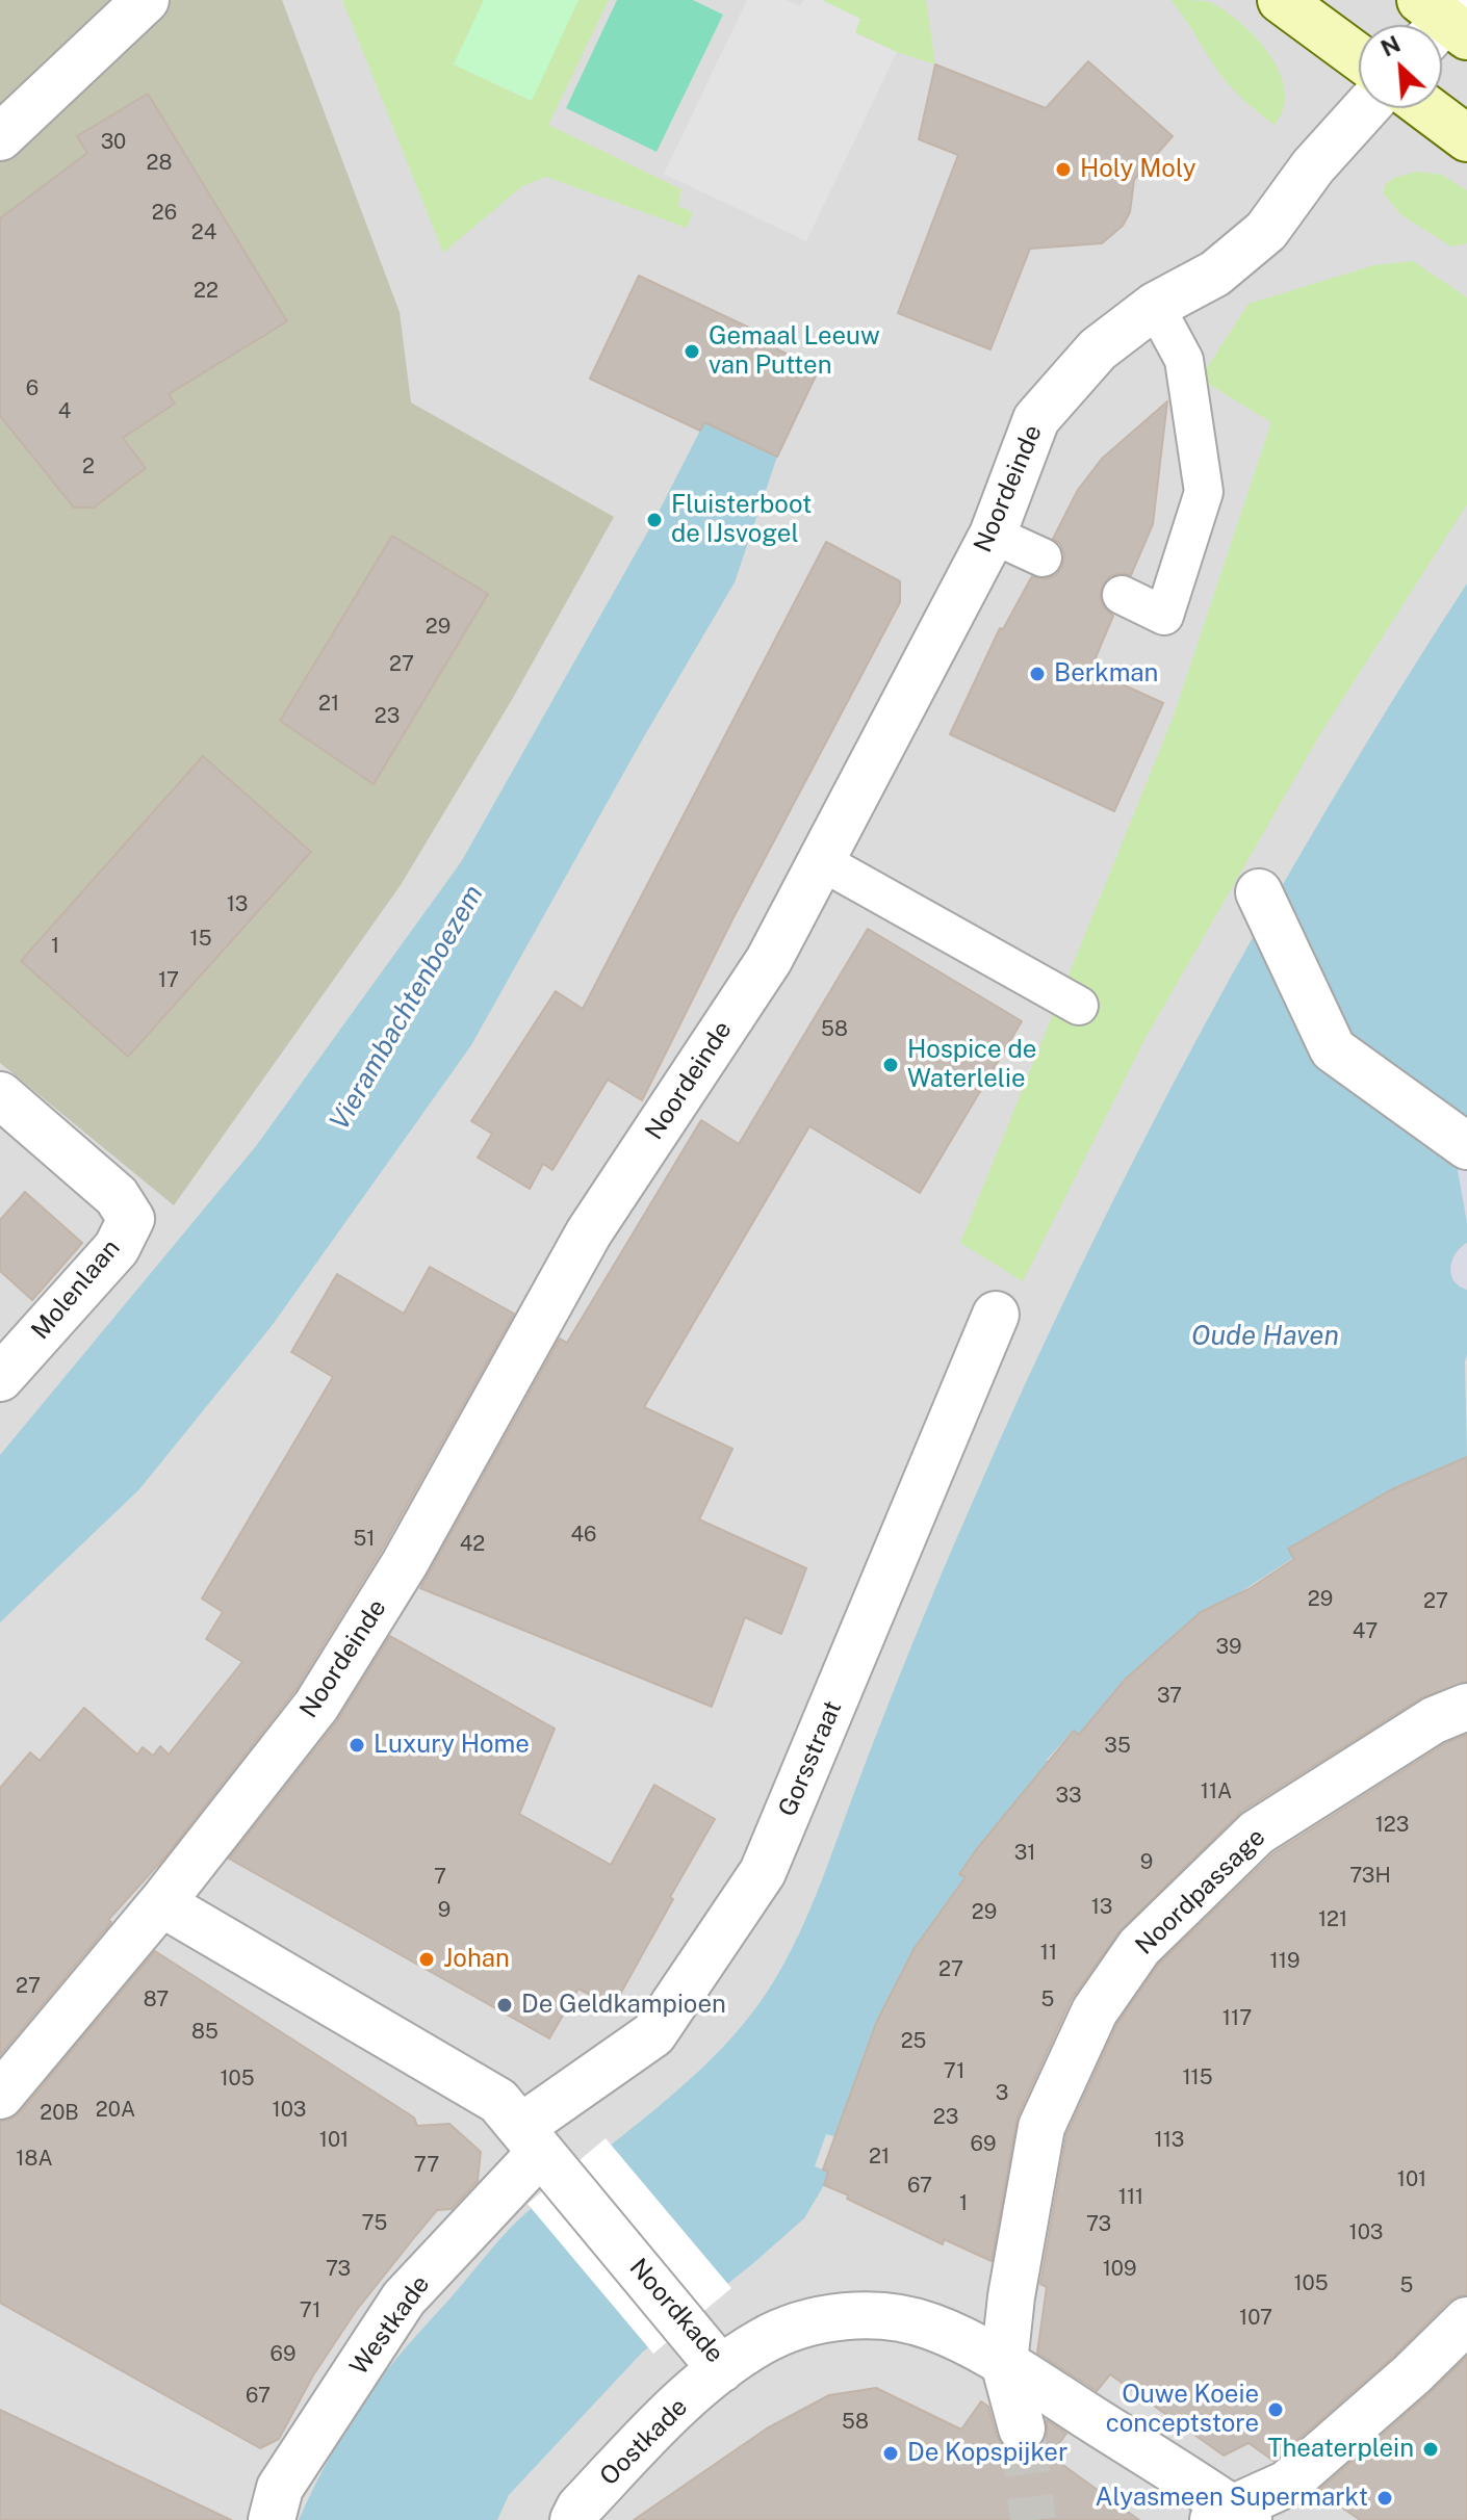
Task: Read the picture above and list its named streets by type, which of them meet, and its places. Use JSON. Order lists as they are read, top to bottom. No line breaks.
{"streets":{"street":["Noordeinde","Molenlaan","Gorsstraat","Noordpassage","Noordkade","Westkade","Oostkade"]},"crossings":[["Noordeinde","Noordkade"],["Gorsstraat","Noordkade"],["Gorsstraat","Westkade"],["Noordpassage","Noordkade"],["Noordkade","Westkade"],["Noordkade","Oostkade"]],"water":["Vierambachtenboezem","Oude Haven"],"places":["Holy Moly","Gemaal Leeuw van Putten","Fluisterboot de IJsvogel","Berkman","Hospice de Waterlelie","Luxury Home","Johan","De Geldkampioen","Ouwe Koeie conceptstore","Theaterplein","De Kopspijker","Alyasmeen Supermarkt"],"house_numbers":["30","28","26","24","22","6","4","2","29","27","21","23","13","15","1","17","58","46","51","42","29","27","47","39","37","35","11A","33","123","31","9","73H","7","13","9","29","121","11","119","27","27","87","5","117","85","25","71","115","105","3","20A","103","20B","23","101","113","69","21","18A","77","101","67","111","1","75","73","103","73","109","105","5","71","107","69","67","58"],"north":"top left"}
